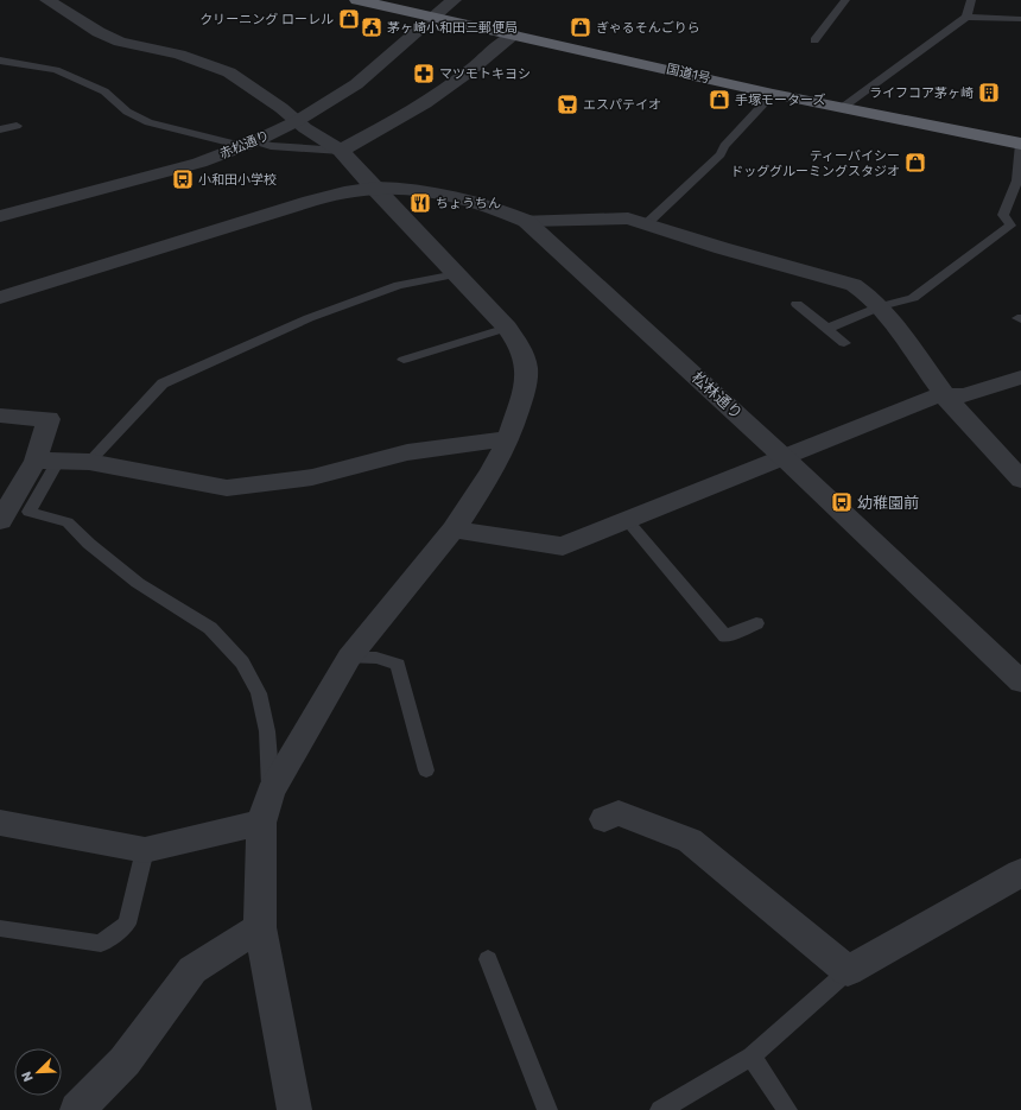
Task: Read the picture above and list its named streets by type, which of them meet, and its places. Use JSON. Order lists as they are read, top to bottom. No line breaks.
{"streets":{"highway":["国道1号"],"street":["赤松通り","松林通り"]},"crossings":[["国道1号","赤松通り"]],"places":{"shop":["クリーニング ローレル","ぎゃるそんごりら","手塚モーターズ","ティーバイシー ドッググルーミングスタジオ"],"public building":["茅ヶ崎小和田三郵便局"],"pharmacy":["マツモトキヨシ"],"building":["ライフコア茅ヶ崎"],"supermarket":["エスパテイオ"],"bus stop":["小和田小学校","幼稚園前"],"restaurant":["ちょうちん"]},"north":"bottom left"}
